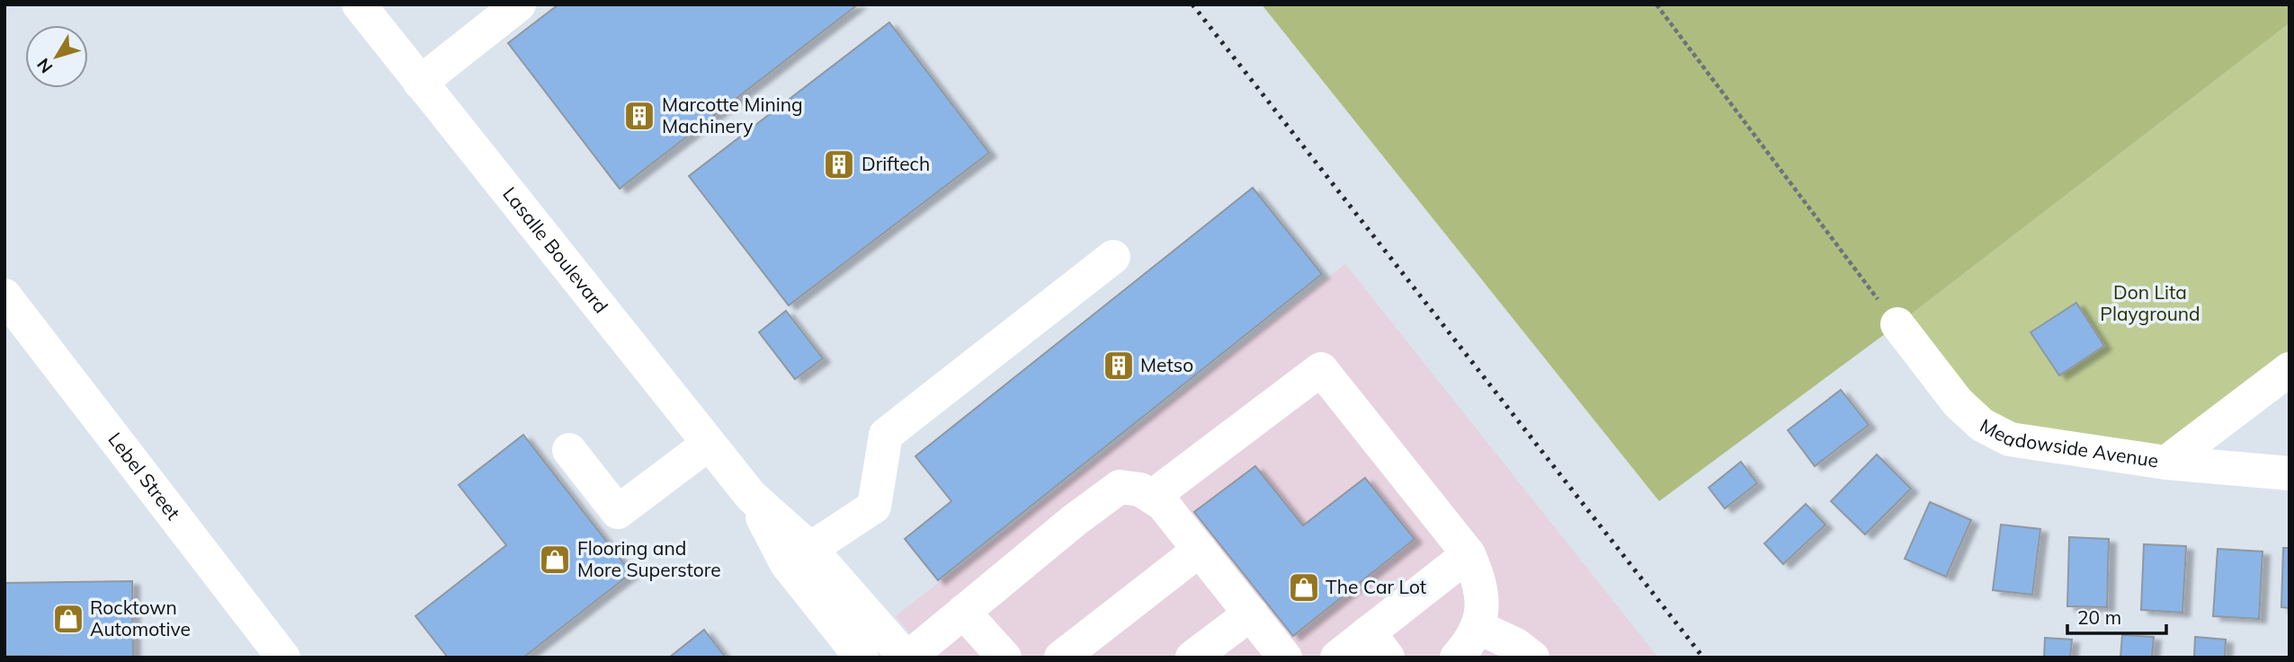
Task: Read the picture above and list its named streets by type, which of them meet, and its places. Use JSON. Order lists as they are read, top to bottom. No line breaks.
{"streets":{"street":["Lasalle Boulevard","Meadowside Avenue","Lebel Street"]},"parks":["Don Lita Playground"],"places":{"building":["Marcotte Mining Machinery","Driftech","Metso"],"shop":["Flooring and More Superstore","The Car Lot","Rocktown Automotive"]},"scale_bar":"20 m","north":"bottom left"}
